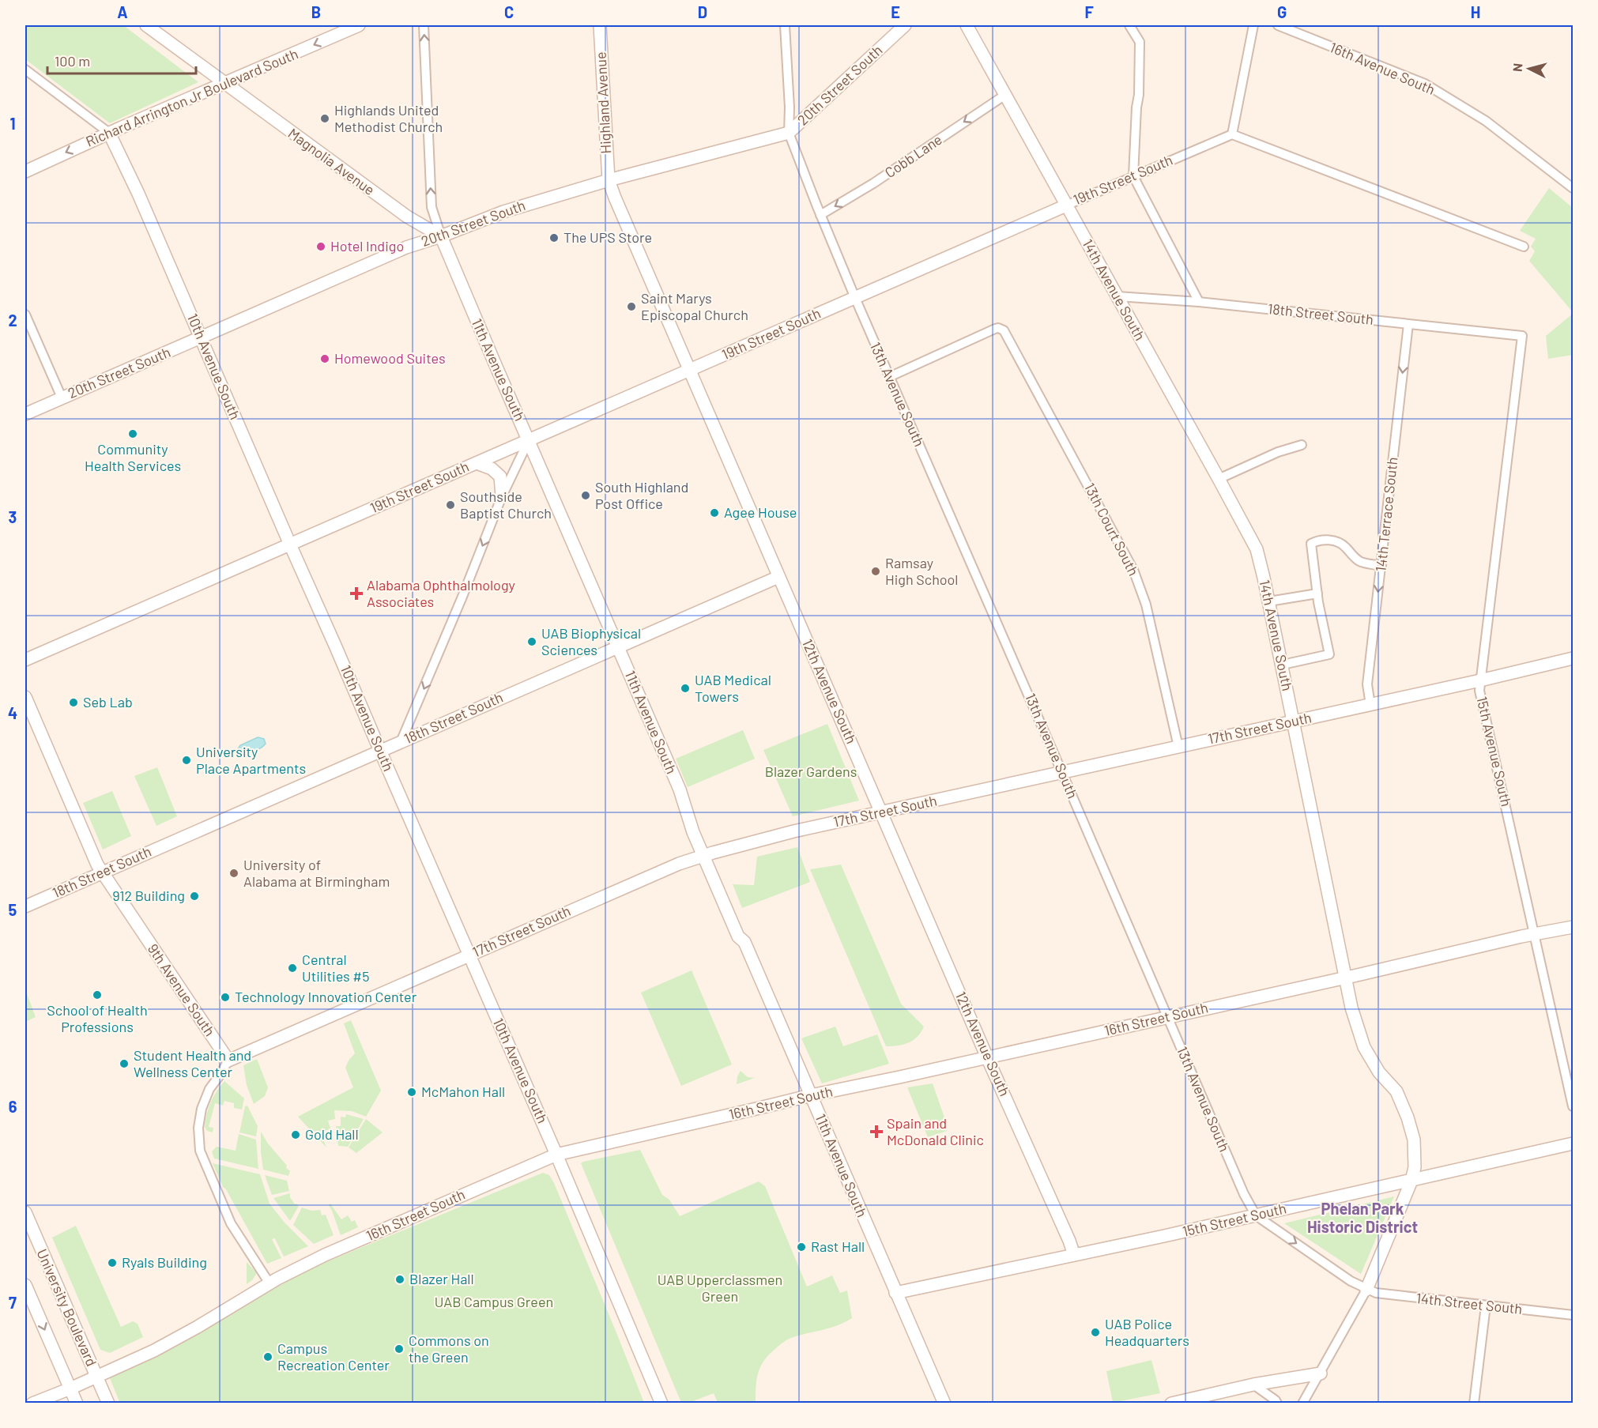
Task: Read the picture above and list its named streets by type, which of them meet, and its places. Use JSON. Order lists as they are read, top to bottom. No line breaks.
{"streets":{"street":["16th Avenue South","20th Street South","Richard Arrington Jr Boulevard South","Highland Avenue","Cobb Lane","Magnolia Avenue","19th Street South","14th Avenue South","18th Street South","10th Avenue South","11th Avenue South","13th Avenue South","14th Terrace South","13th Court South","12th Avenue South","17th Street South","15th Avenue South","9th Avenue South","16th Street South","15th Street South","14th Street South","University Boulevard"]},"crossings":[["20th Street South","Highland Avenue"],["20th Street South","Magnolia Avenue"],["20th Street South","10th Avenue South"],["20th Street South","11th Avenue South"],["20th Street South","13th Avenue South"],["20th Street South","12th Avenue South"],["Richard Arrington Jr Boulevard South","Magnolia Avenue"],["Richard Arrington Jr Boulevard South","10th Avenue South"],["Highland Avenue","12th Avenue South"],["Cobb Lane","14th Avenue South"],["Cobb Lane","13th Avenue South"],["Magnolia Avenue","11th Avenue South"],["19th Street South","14th Avenue South"],["19th Street South","10th Avenue South"],["19th Street South","11th Avenue South"],["19th Street South","13th Avenue South"],["19th Street South","12th Avenue South"],["14th Avenue South","18th Street South"],["14th Avenue South","13th Avenue South"],["14th Avenue South","17th Street South"],["14th Avenue South","16th Street South"],["14th Avenue South","15th Street South"],["14th Avenue South","14th Street South"],["18th Street South","10th Avenue South"],["18th Street South","11th Avenue South"],["18th Street South","14th Terrace South"],["18th Street South","12th Avenue South"],["18th Street South","15th Avenue South"],["18th Street South","9th Avenue South"],["10th Avenue South","17th Street South"],["10th Avenue South","16th Street South"],["11th Avenue South","17th Street South"],["11th Avenue South","16th Street South"],["11th Avenue South","15th Street South"],["13th Avenue South","13th Court South"],["13th Avenue South","17th Street South"],["13th Avenue South","16th Street South"],["13th Avenue South","15th Street South"],["13th Avenue South","14th Street South"],["14th Terrace South","17th Street South"],["13th Court South","17th Street South"],["12th Avenue South","17th Street South"],["12th Avenue South","16th Street South"],["12th Avenue South","15th Street South"],["17th Street South","15th Avenue South"],["17th Street South","9th Avenue South"],["15th Avenue South","16th Street South"],["16th Street South","University Boulevard"]],"one_way":["Richard Arrington Jr Boulevard South","Cobb Lane","14th Terrace South"],"districts":["Phelan Park Historic District"],"parks":["Blazer Gardens","UAB Upperclassmen Green","UAB Campus Green"],"places":{"other":["Highlands United Methodist Church","The UPS Store","Hotel Indigo","Saint Marys Episcopal Church","Homewood Suites","Community Health Services","South Highland Post Office","Southside Baptist Church","Agee House","Ramsay High School","UAB Biophysical Sciences","UAB Medical Towers","Seb Lab","University Place Apartments","University of Alabama at Birmingham","912 Building","Central Utilities #5","School of Health Professions","Technology Innovation Center","Student Health and Wellness Center","McMahon Hall","Gold Hall","Rast Hall","Ryals Building","Blazer Hall","UAB Police Headquarters","Commons on the Green","Campus Recreation Center"],"health":["Alabama Ophthalmology Associates","Spain and McDonald Clinic"]},"scale_bar":"100 m","north":"left","grid":{"columns":["A","B","C","D","E","F","G","H"],"rows":["1","2","3","4","5","6","7"]}}
